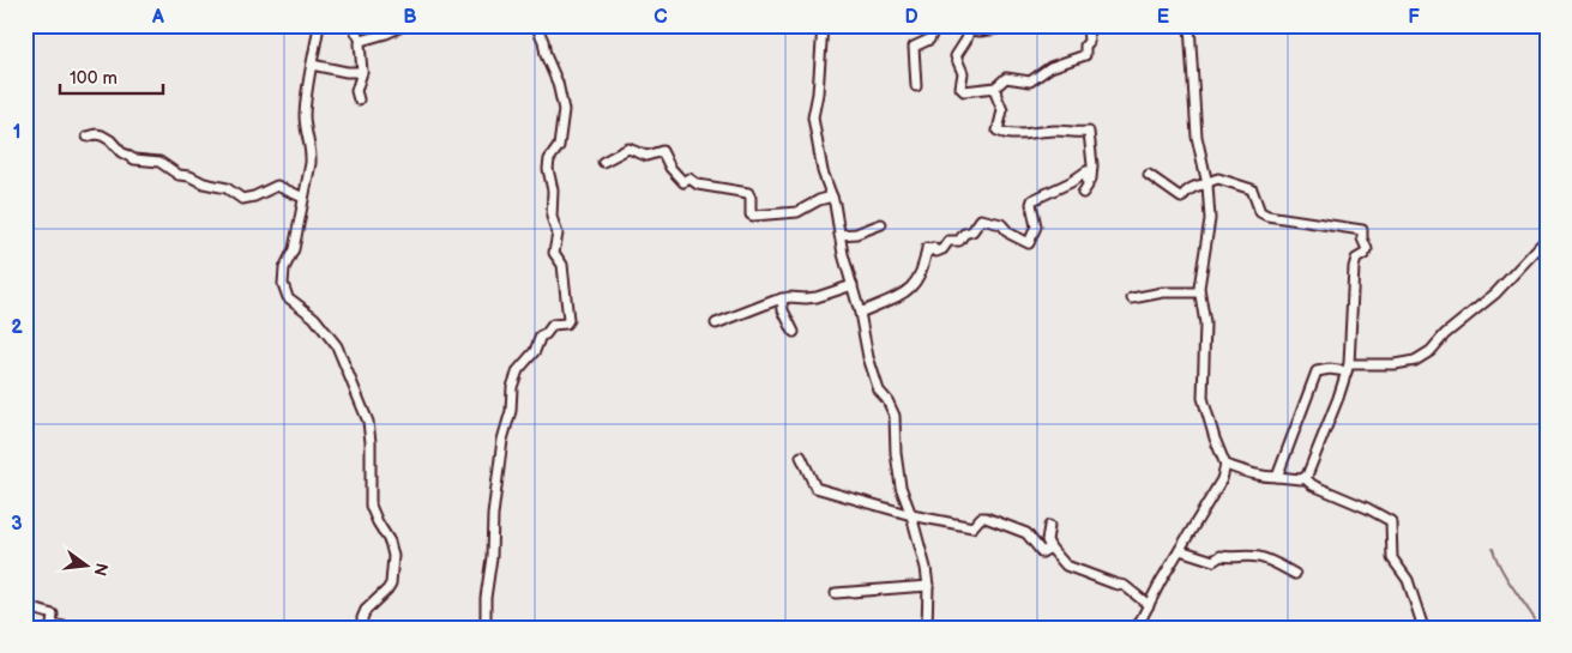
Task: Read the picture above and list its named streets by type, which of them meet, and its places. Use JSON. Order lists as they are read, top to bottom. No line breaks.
{"scale_bar":"100 m","north":"right","grid":{"columns":["A","B","C","D","E","F"],"rows":["1","2","3"]}}
